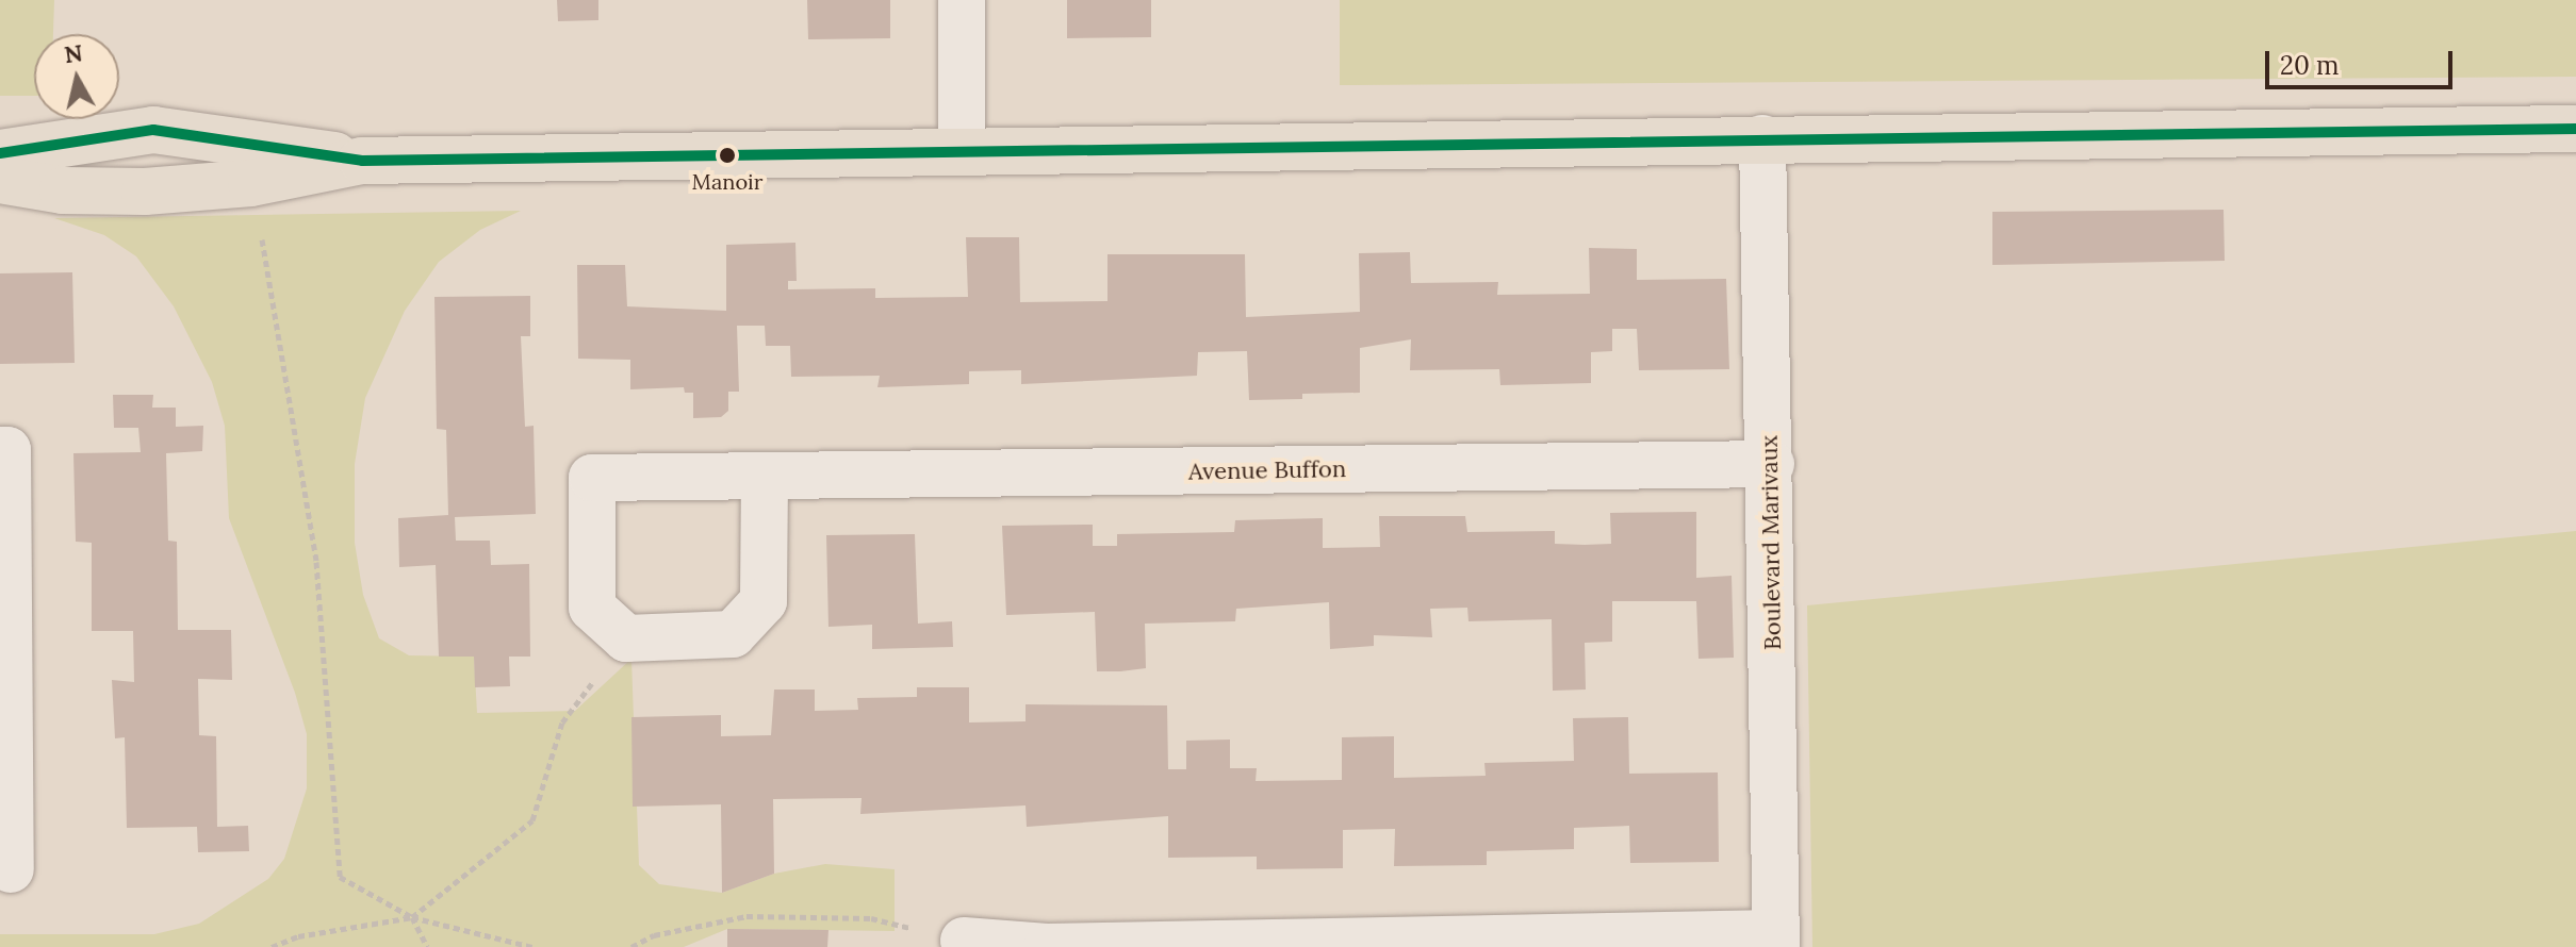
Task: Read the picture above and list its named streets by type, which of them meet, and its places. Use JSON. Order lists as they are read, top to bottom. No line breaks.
{"streets":{"street":["Avenue Buffon","Boulevard Marivaux"]},"crossings":[["Avenue Buffon","Boulevard Marivaux"]],"places":["Manoir"],"scale_bar":"20 m","north":"top"}
